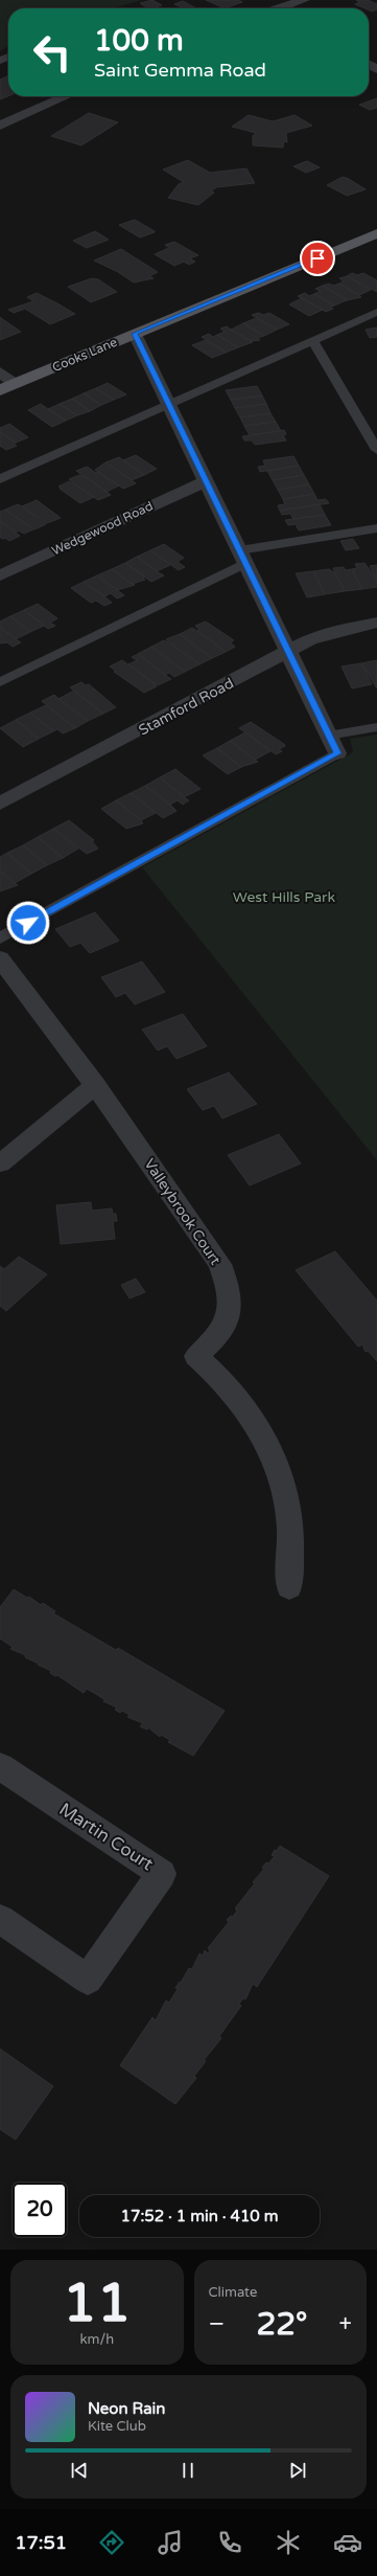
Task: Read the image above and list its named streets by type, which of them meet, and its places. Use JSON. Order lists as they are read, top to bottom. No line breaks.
{"streets":{"main road":["Cooks Lane"],"street":["Wedgewood Road","Stamford Road","Valleybrook Court","Martin Court"]},"parks":["West Hills Park"],"page":{"turn":["100 m","Saint Gemma Road"],"limit":"20","trip":"17:52 · 1 min · 410 m","tile":[["11","km/h"],"Climate"],"heat":["−","22°","+"],"song":["Neon Rain","Kite Club"],"tabs":"17:51"}}
